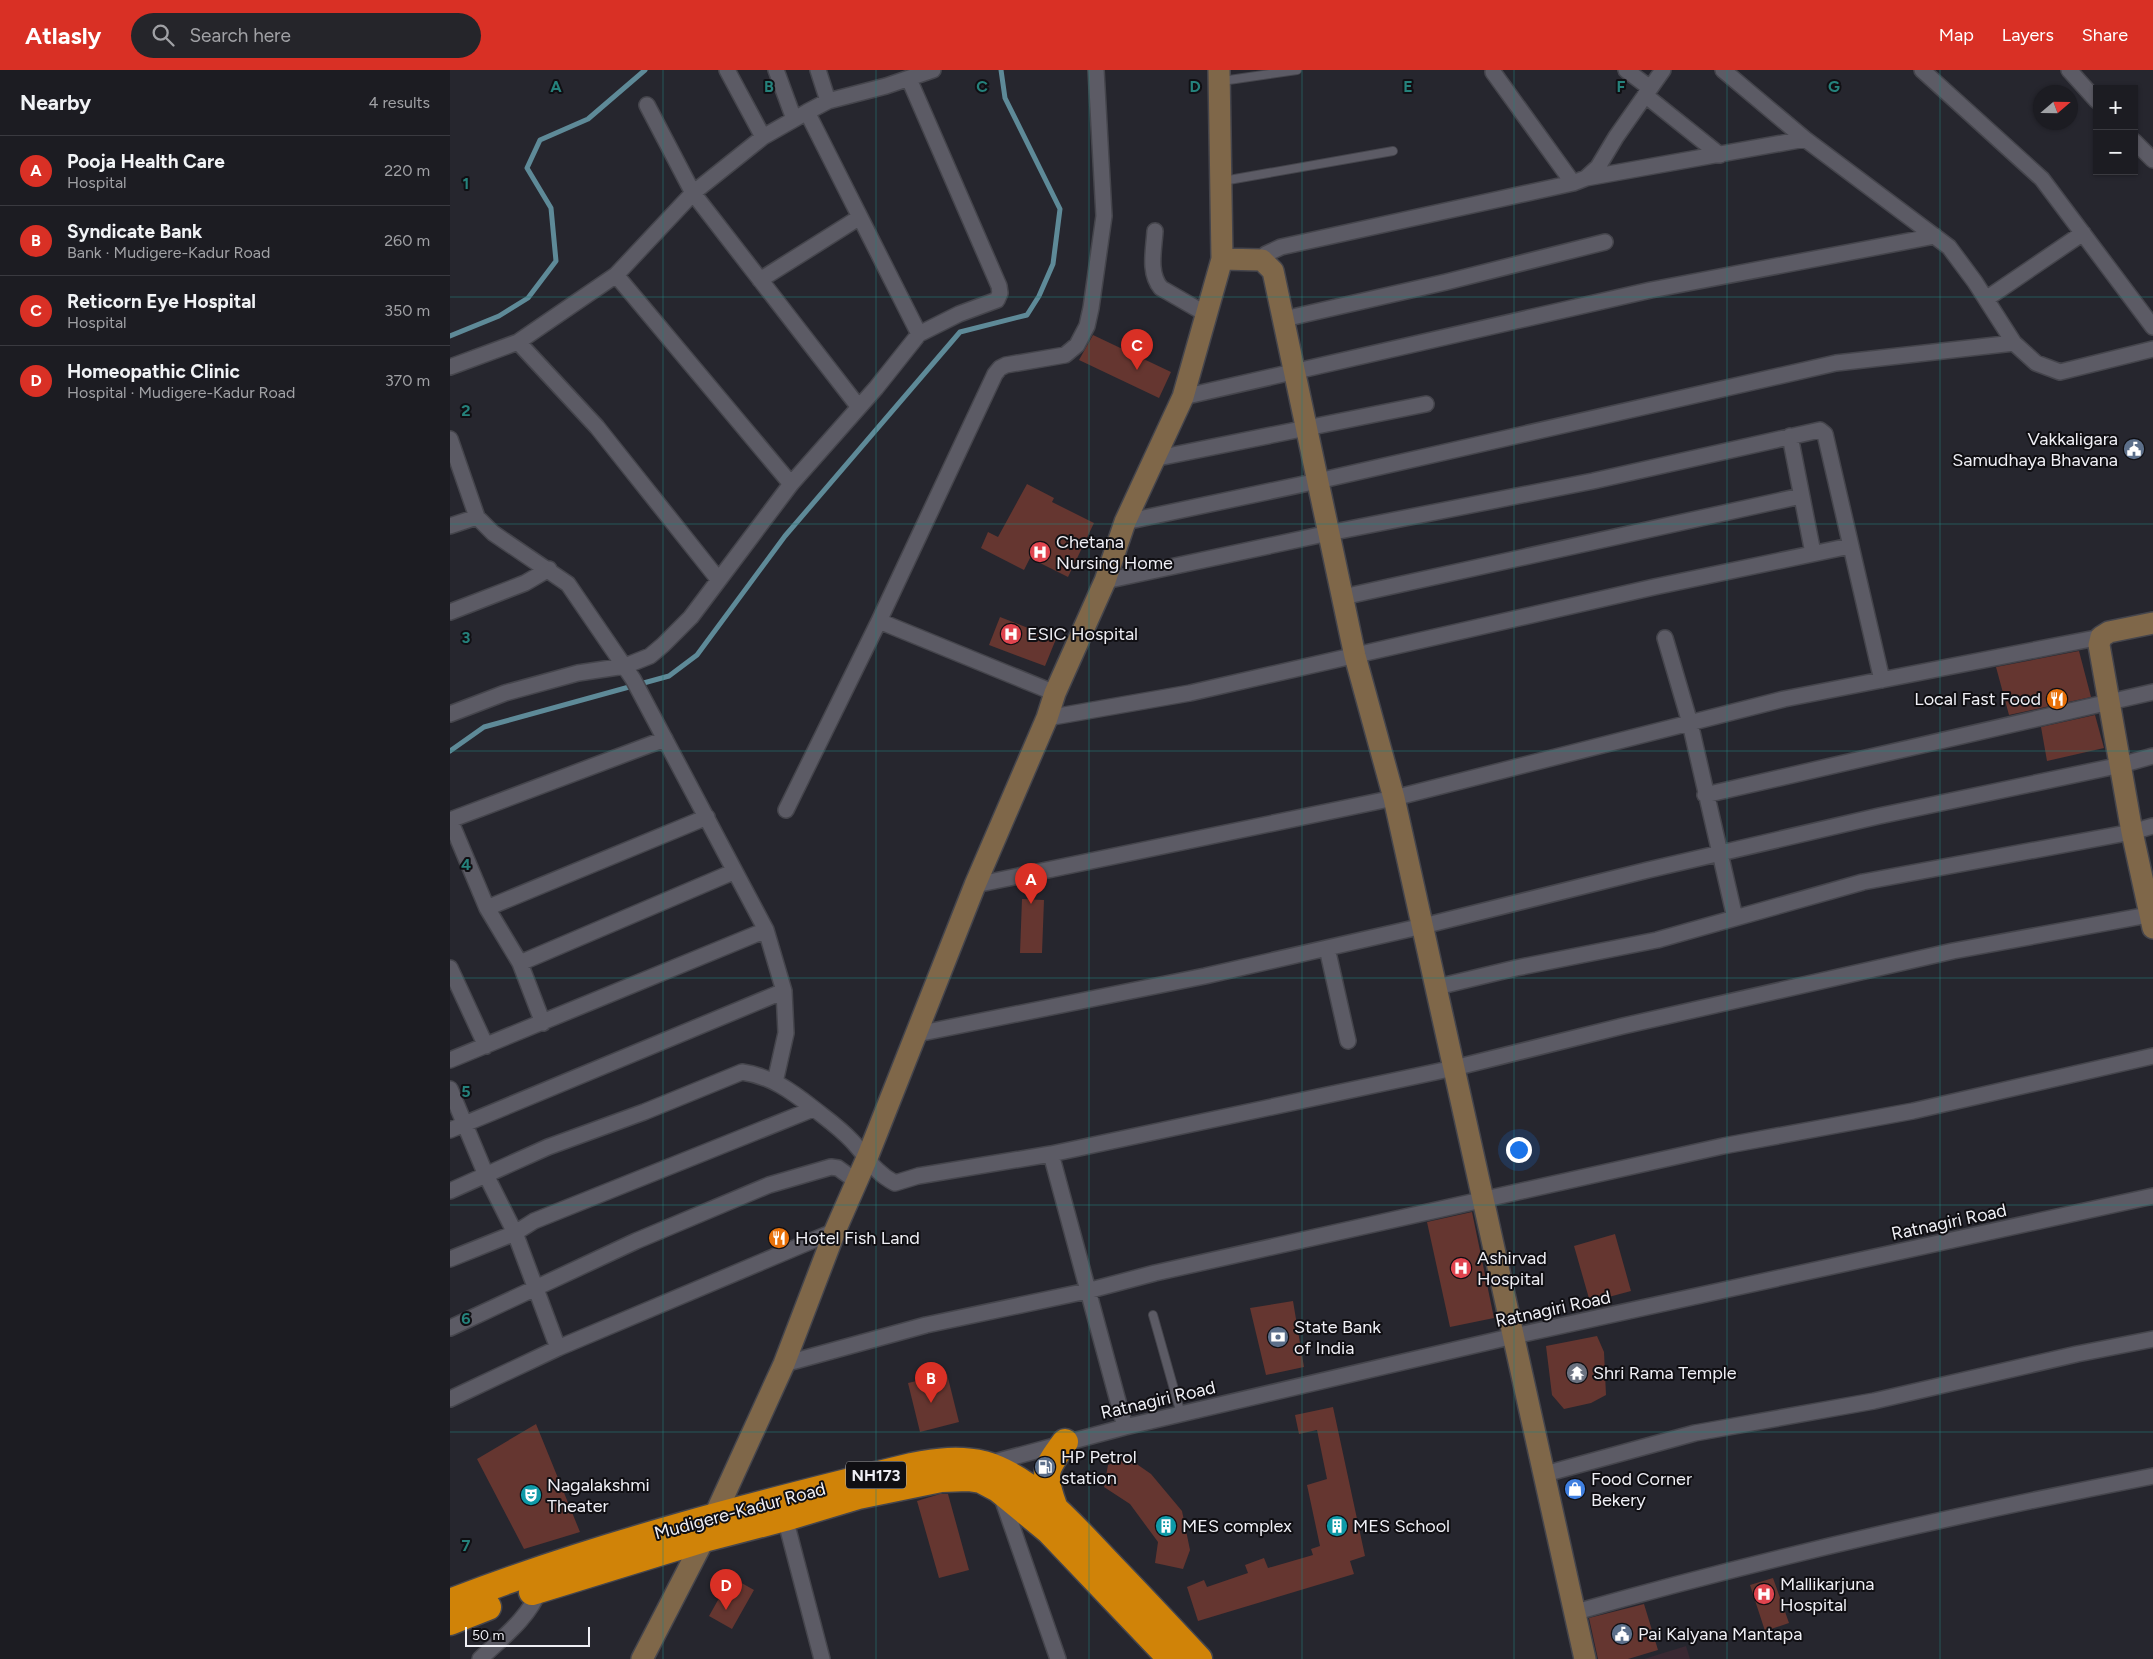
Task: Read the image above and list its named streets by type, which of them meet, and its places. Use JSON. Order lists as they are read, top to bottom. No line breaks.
{"streets":{"highway":["NH173","Mudigere-Kadur Road"],"street":["Ratnagiri Road"]},"crossings":[["Ratnagiri Road","Mudigere-Kadur Road"]],"places":{"public building":["Vakkaligara Samudhaya Bhavana","Pai Kalyana Mantapa"],"hospital":["Chetana Nursing Home","ESIC Hospital","Ashirvad Hospital","Mallikarjuna Hospital"],"restaurant":["Local Fast Food","Hotel Fish Land"],"bank":["State Bank of India"],"temple":["Shri Rama Temple"],"fuel station":["HP Petrol station"],"shop":["Food Corner Bekery"],"theatre":["Nagalakshmi Theater"],"building":["MES complex","MES School"]},"scale_bar":"50 m","north":"right","page":{"header":"Atlasly","search":"Search here","nav":["Map","Layers","Share"],"heading":["Nearby","4 results"],"map_buttons":["+","−"],"list":[{"mark":"A","name":"Pooja Health Care","note":"Hospital","value":"220 m"},{"mark":"B","name":"Syndicate Bank","note":"Bank · Mudigere-Kadur Road","value":"260 m"},{"mark":"C","name":"Reticorn Eye Hospital","note":"Hospital","value":"350 m"},{"mark":"D","name":"Homeopathic Clinic","note":"Hospital · Mudigere-Kadur Road","value":"370 m"}],"pins":["C","A","B","D"],"scale":"50 m"},"grid":{"columns":["A","B","C","D","E","F","G"],"rows":["1","2","3","4","5","6","7"]}}
